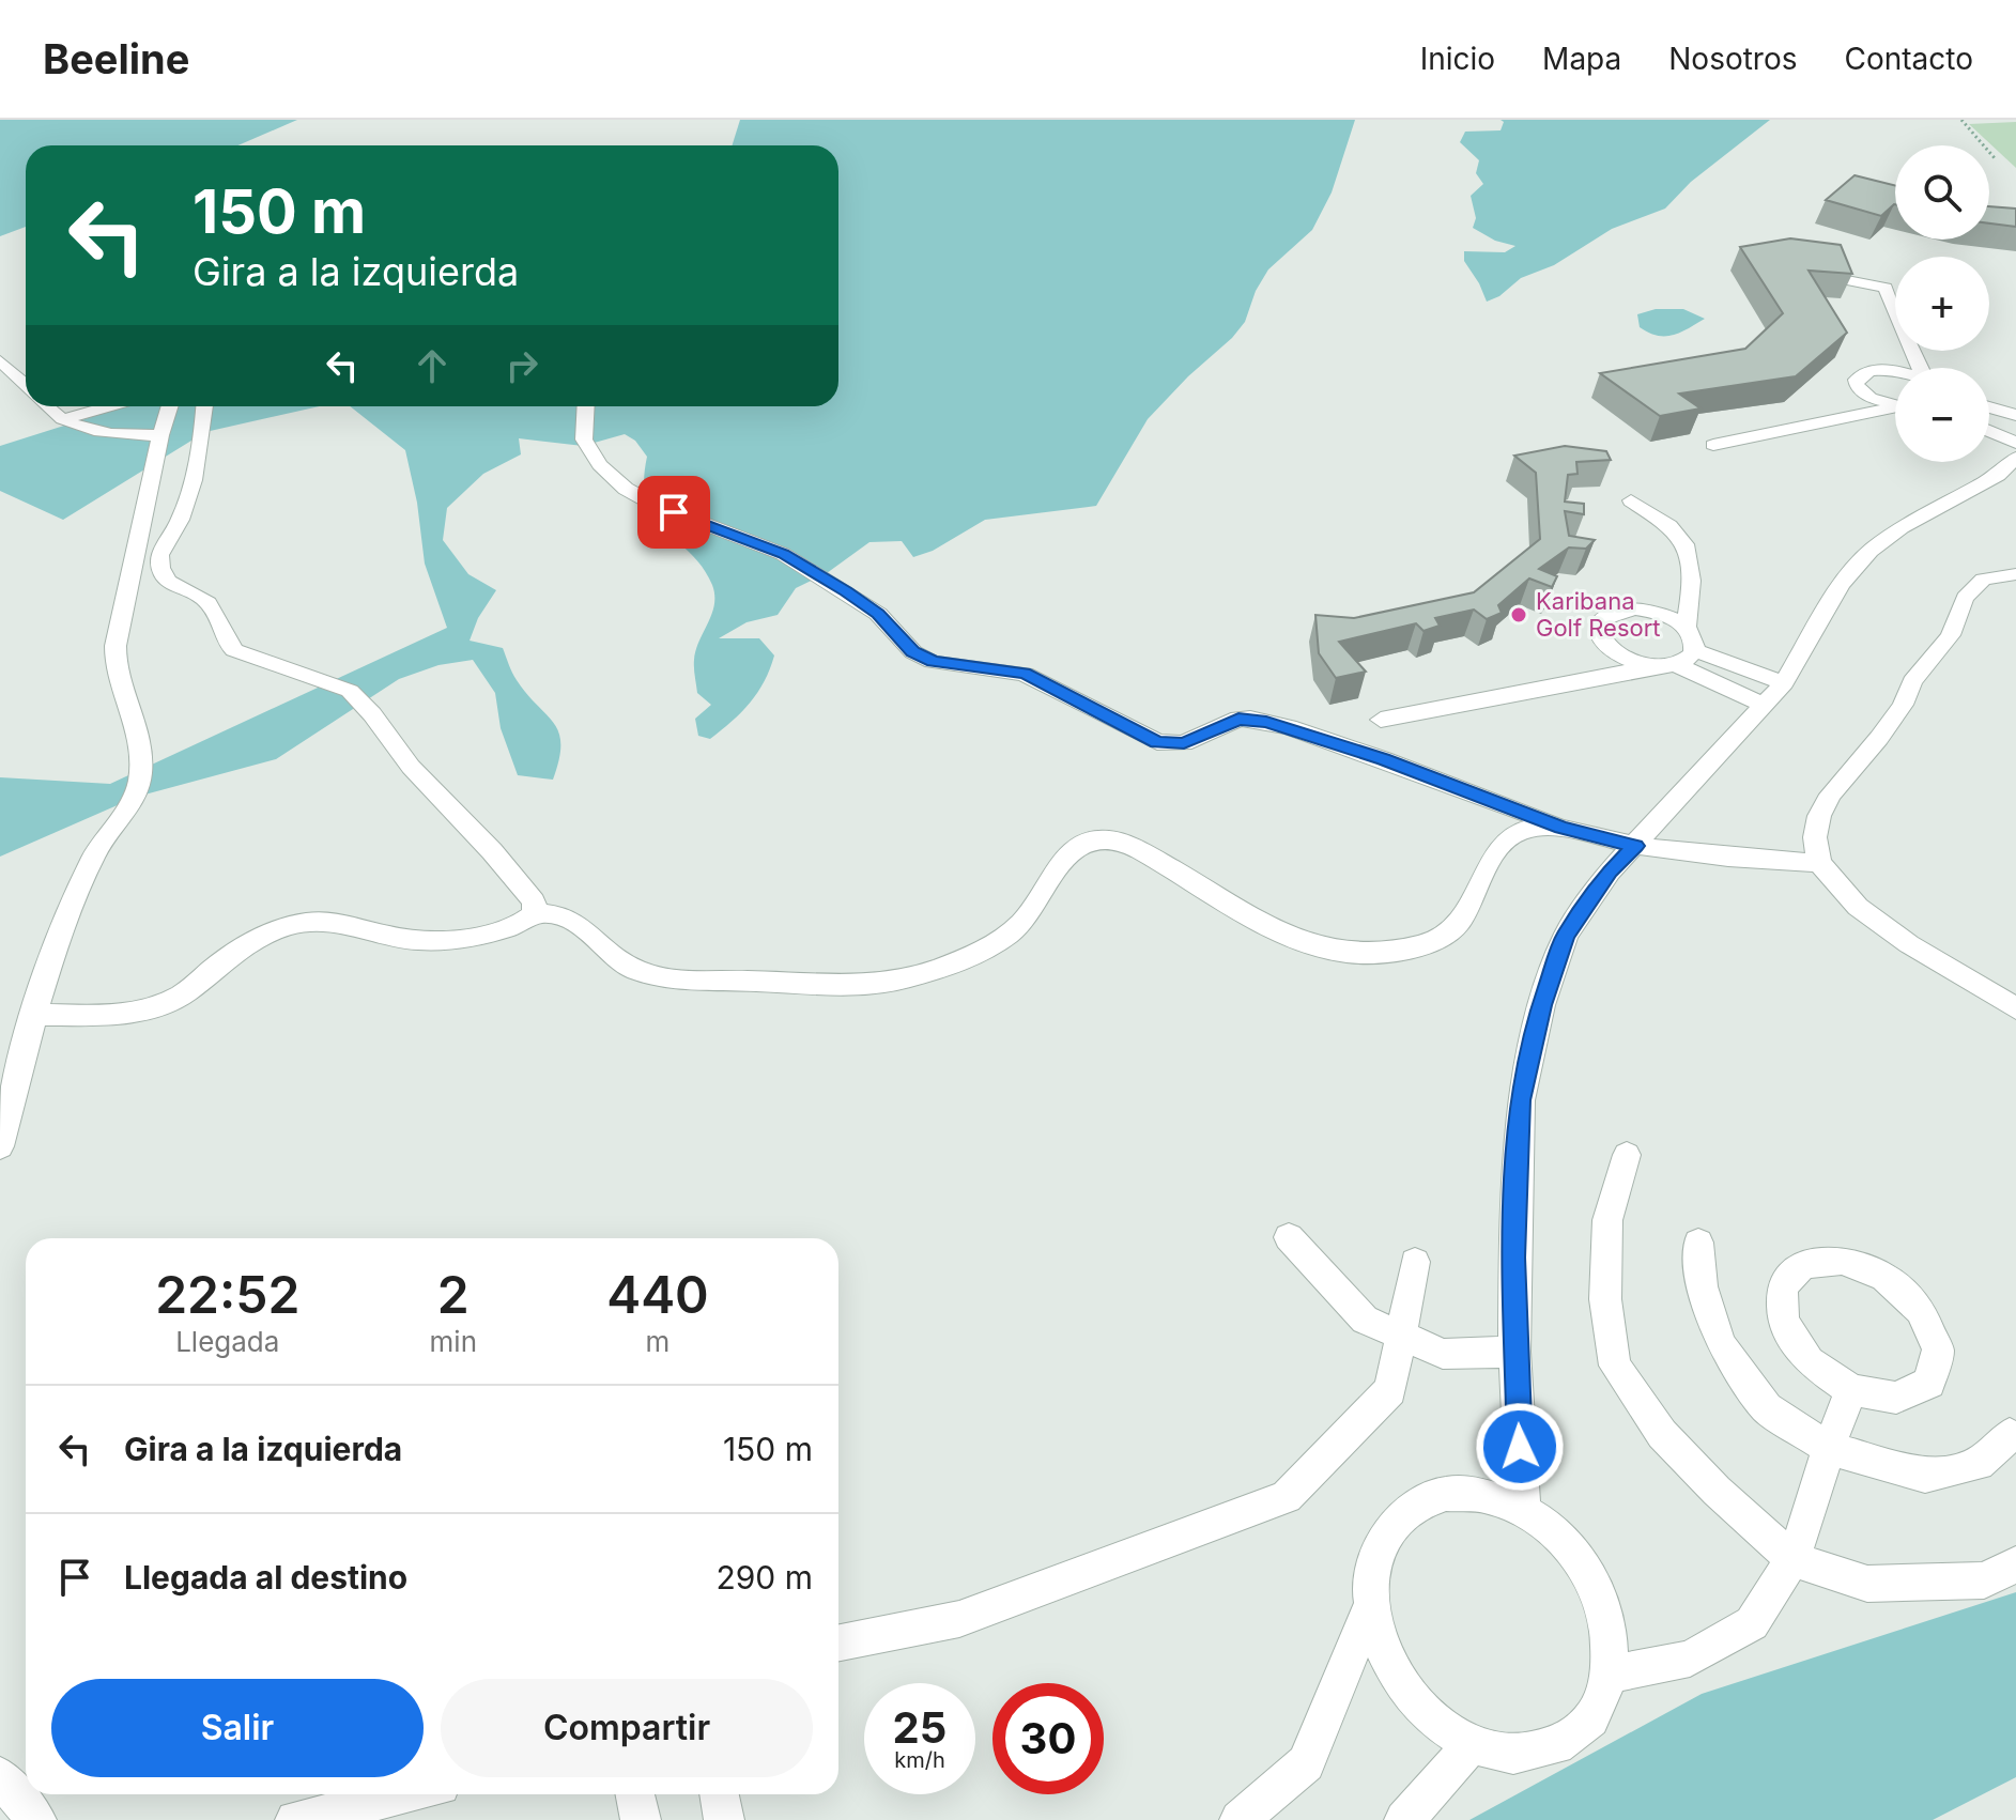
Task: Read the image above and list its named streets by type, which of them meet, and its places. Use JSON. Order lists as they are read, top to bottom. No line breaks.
{"places":["Karibana Golf Resort"],"page":{"header":"Beeline","nav":["Inicio","Mapa","Nosotros","Contacto"],"map_buttons":["+","−"],"turn":["150 m","Gira a la izquierda"],"eta":["22:52","Llegada","2","min","440","m"],"list":[{"name":"Gira a la izquierda","value":"150 m"},{"name":"Llegada al destino","value":"290 m"}],"buttons":["Salir","Compartir"],"speed":"25 km/h","limit":"30"}}
